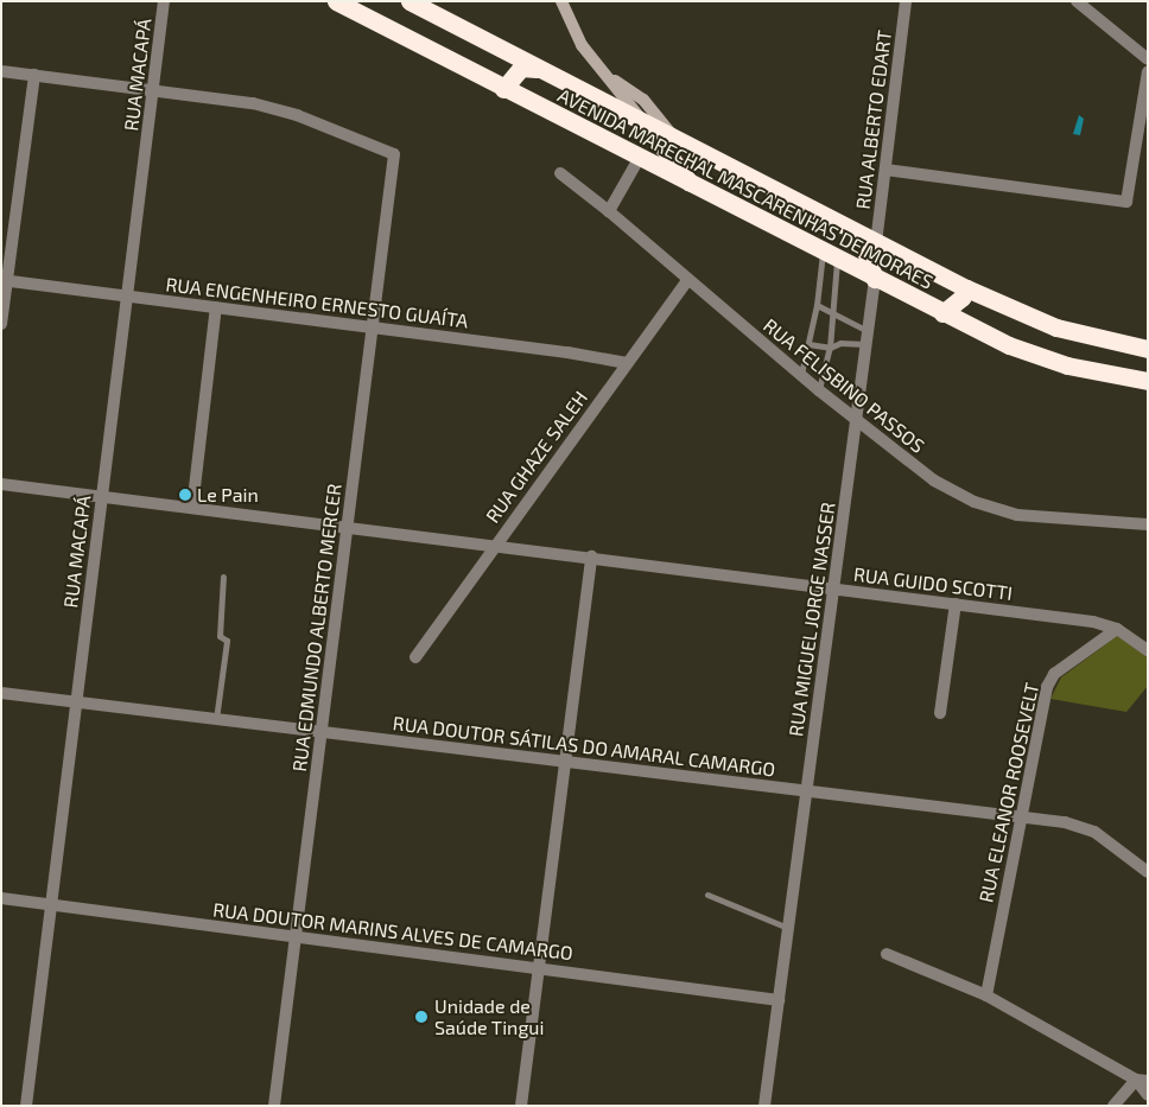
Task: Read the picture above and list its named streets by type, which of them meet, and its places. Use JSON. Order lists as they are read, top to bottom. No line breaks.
{"streets":{"highway":["AVENIDA MARECHAL MASCARENHAS DE MORAES"],"street":["RUA MACAPÁ","RUA ALBERTO EDART","RUA ENGENHEIRO ERNESTO GUAÍTA","RUA FELISBINO PASSOS","RUA GHAZE SALEH","RUA GUIDO SCOTTI","RUA MIGUEL JORGE NASSER","RUA EDMUNDO ALBERTO MERCER","RUA DOUTOR SÁTILAS DO AMARAL CAMARGO","RUA ELEANOR ROOSEVELT","RUA DOUTOR MARINS ALVES DE CAMARGO"]},"crossings":[["RUA MACAPÁ","RUA ENGENHEIRO ERNESTO GUAÍTA"],["RUA MACAPÁ","RUA GUIDO SCOTTI"],["RUA MACAPÁ","RUA EDMUNDO ALBERTO MERCER"],["RUA MACAPÁ","RUA DOUTOR SÁTILAS DO AMARAL CAMARGO"],["RUA MACAPÁ","RUA DOUTOR MARINS ALVES DE CAMARGO"],["RUA ALBERTO EDART","AVENIDA MARECHAL MASCARENHAS DE MORAES"],["AVENIDA MARECHAL MASCARENHAS DE MORAES","RUA MIGUEL JORGE NASSER"],["RUA ENGENHEIRO ERNESTO GUAÍTA","RUA GHAZE SALEH"],["RUA ENGENHEIRO ERNESTO GUAÍTA","RUA EDMUNDO ALBERTO MERCER"],["RUA FELISBINO PASSOS","RUA GHAZE SALEH"],["RUA FELISBINO PASSOS","RUA MIGUEL JORGE NASSER"],["RUA GHAZE SALEH","RUA GUIDO SCOTTI"],["RUA GUIDO SCOTTI","RUA MIGUEL JORGE NASSER"],["RUA GUIDO SCOTTI","RUA EDMUNDO ALBERTO MERCER"],["RUA GUIDO SCOTTI","RUA ELEANOR ROOSEVELT"],["RUA MIGUEL JORGE NASSER","RUA DOUTOR SÁTILAS DO AMARAL CAMARGO"],["RUA MIGUEL JORGE NASSER","RUA DOUTOR MARINS ALVES DE CAMARGO"],["RUA EDMUNDO ALBERTO MERCER","RUA DOUTOR SÁTILAS DO AMARAL CAMARGO"],["RUA EDMUNDO ALBERTO MERCER","RUA DOUTOR MARINS ALVES DE CAMARGO"],["RUA DOUTOR SÁTILAS DO AMARAL CAMARGO","RUA ELEANOR ROOSEVELT"]],"places":["Le Pain","Unidade de Saúde Tingui"]}
